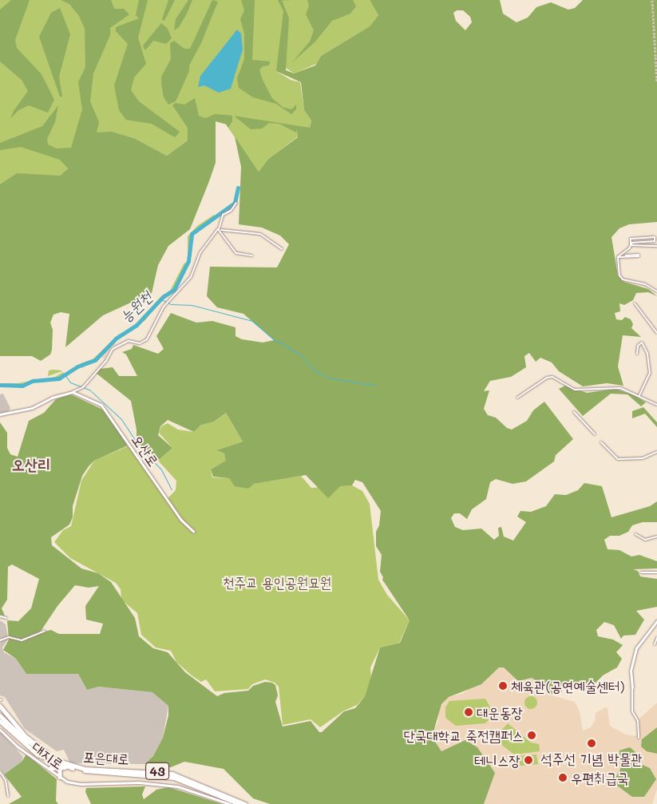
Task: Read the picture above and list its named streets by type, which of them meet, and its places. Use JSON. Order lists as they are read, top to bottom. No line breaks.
{"streets":{"highway":["포은대로","43"],"main road":["대지로"],"street":["오산로"]},"districts":["오산리"],"water":["능원천"],"parks":["천주교 용인공원묘원"],"places":["체육관(공연예술센터)","대운동장","단국대학교 죽전캠퍼스","석주선 기념 박물관","테니스장","우편취급국"]}
